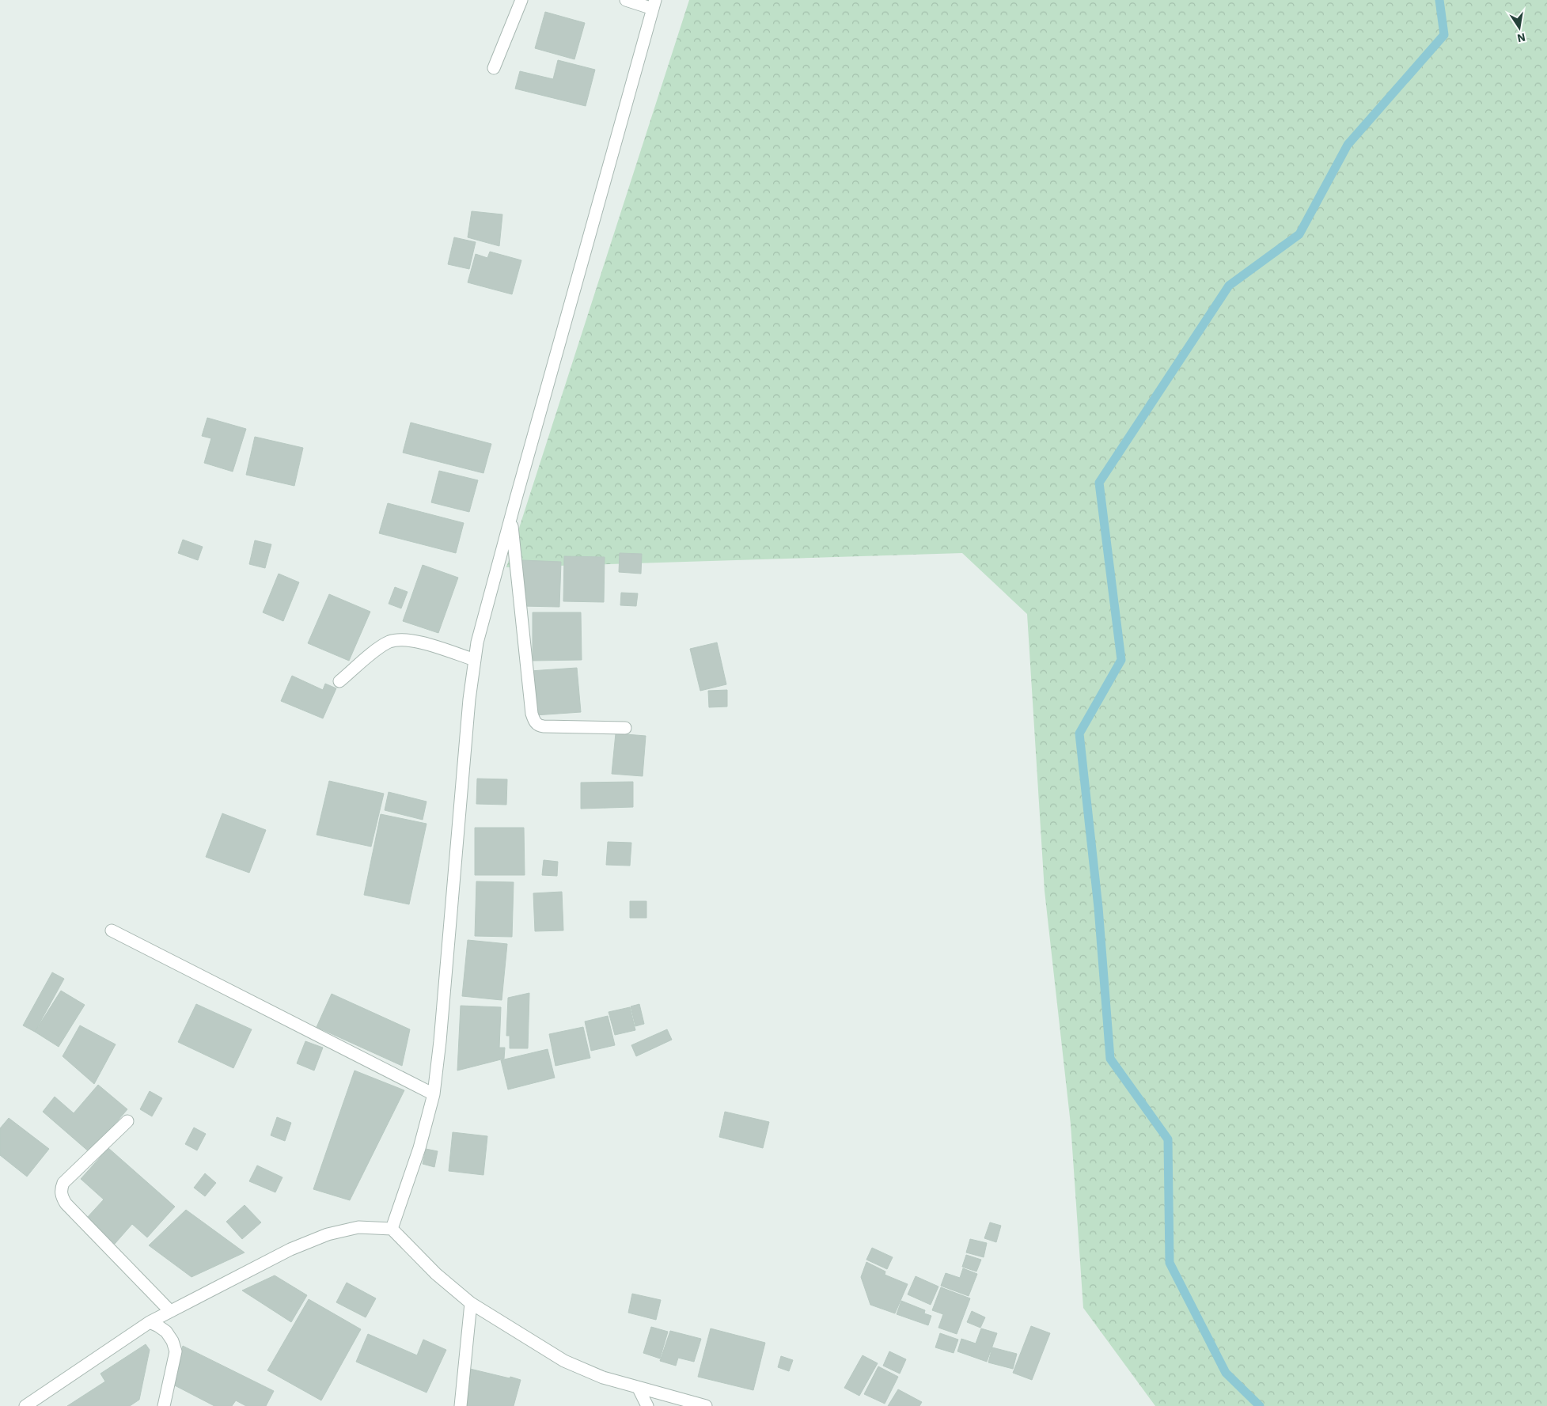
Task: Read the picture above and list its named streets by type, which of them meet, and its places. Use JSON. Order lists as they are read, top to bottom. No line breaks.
{"north":"bottom"}
